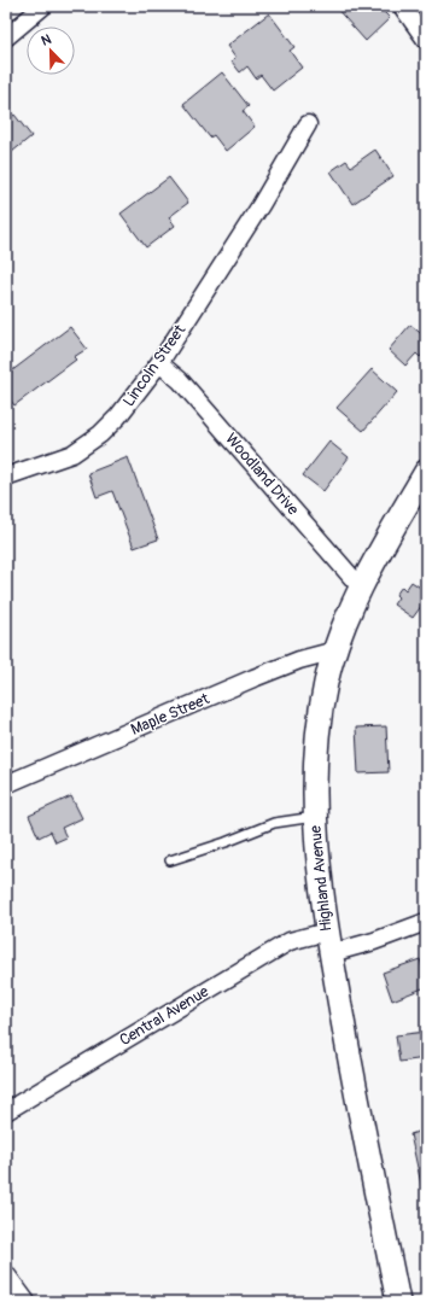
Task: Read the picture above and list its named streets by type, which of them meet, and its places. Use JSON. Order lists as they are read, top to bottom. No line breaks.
{"streets":{"main road":["Highland Avenue"],"street":["Lincoln Street","Woodland Drive","Maple Street","Central Avenue"]},"crossings":[["Lincoln Street","Woodland Drive"],["Woodland Drive","Highland Avenue"],["Maple Street","Highland Avenue"],["Highland Avenue","Central Avenue"]],"north":"top left"}
